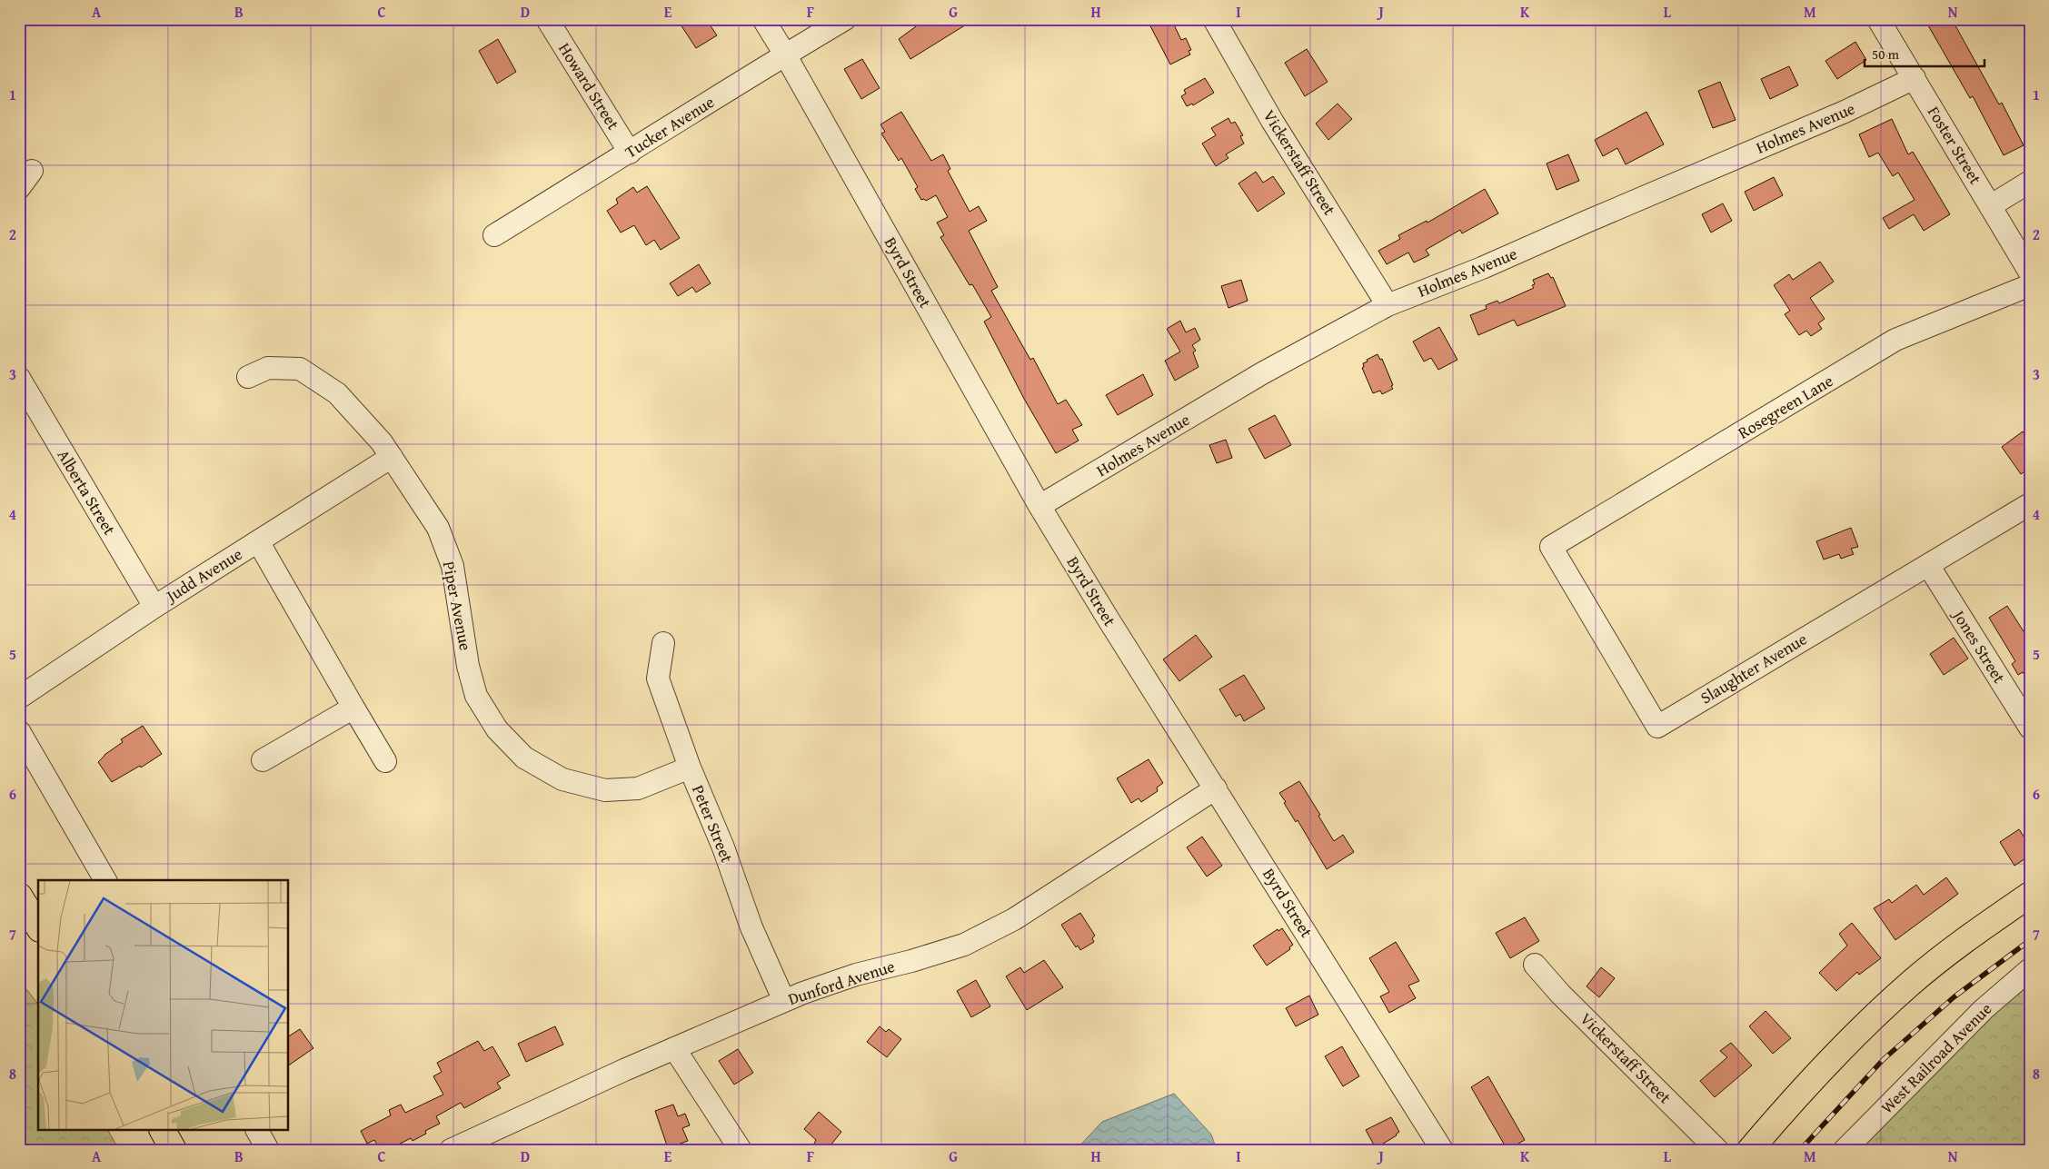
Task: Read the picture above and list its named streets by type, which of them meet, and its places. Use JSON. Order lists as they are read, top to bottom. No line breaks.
{"streets":{"street":["Howard Street","Tucker Avenue","Holmes Avenue","Foster Street","Vickerstaff Street","Byrd Street","Rosegreen Lane","Alberta Street","Judd Avenue","Piper Avenue","Jones Street","Slaughter Avenue","Peter Street","Dunford Avenue","West Railroad Avenue"]},"crossings":[["Howard Street","Tucker Avenue"],["Tucker Avenue","Byrd Street"],["Holmes Avenue","Foster Street"],["Holmes Avenue","Vickerstaff Street"],["Holmes Avenue","Byrd Street"],["Byrd Street","Dunford Avenue"],["Rosegreen Lane","Slaughter Avenue"],["Alberta Street","Judd Avenue"],["Judd Avenue","Piper Avenue"],["Piper Avenue","Peter Street"],["Jones Street","Slaughter Avenue"],["Peter Street","Dunford Avenue"]],"scale_bar":"50 m","grid":{"columns":["A","B","C","D","E","F","G","H","I","J","K","L","M","N"],"rows":["1","2","3","4","5","6","7","8"]}}
